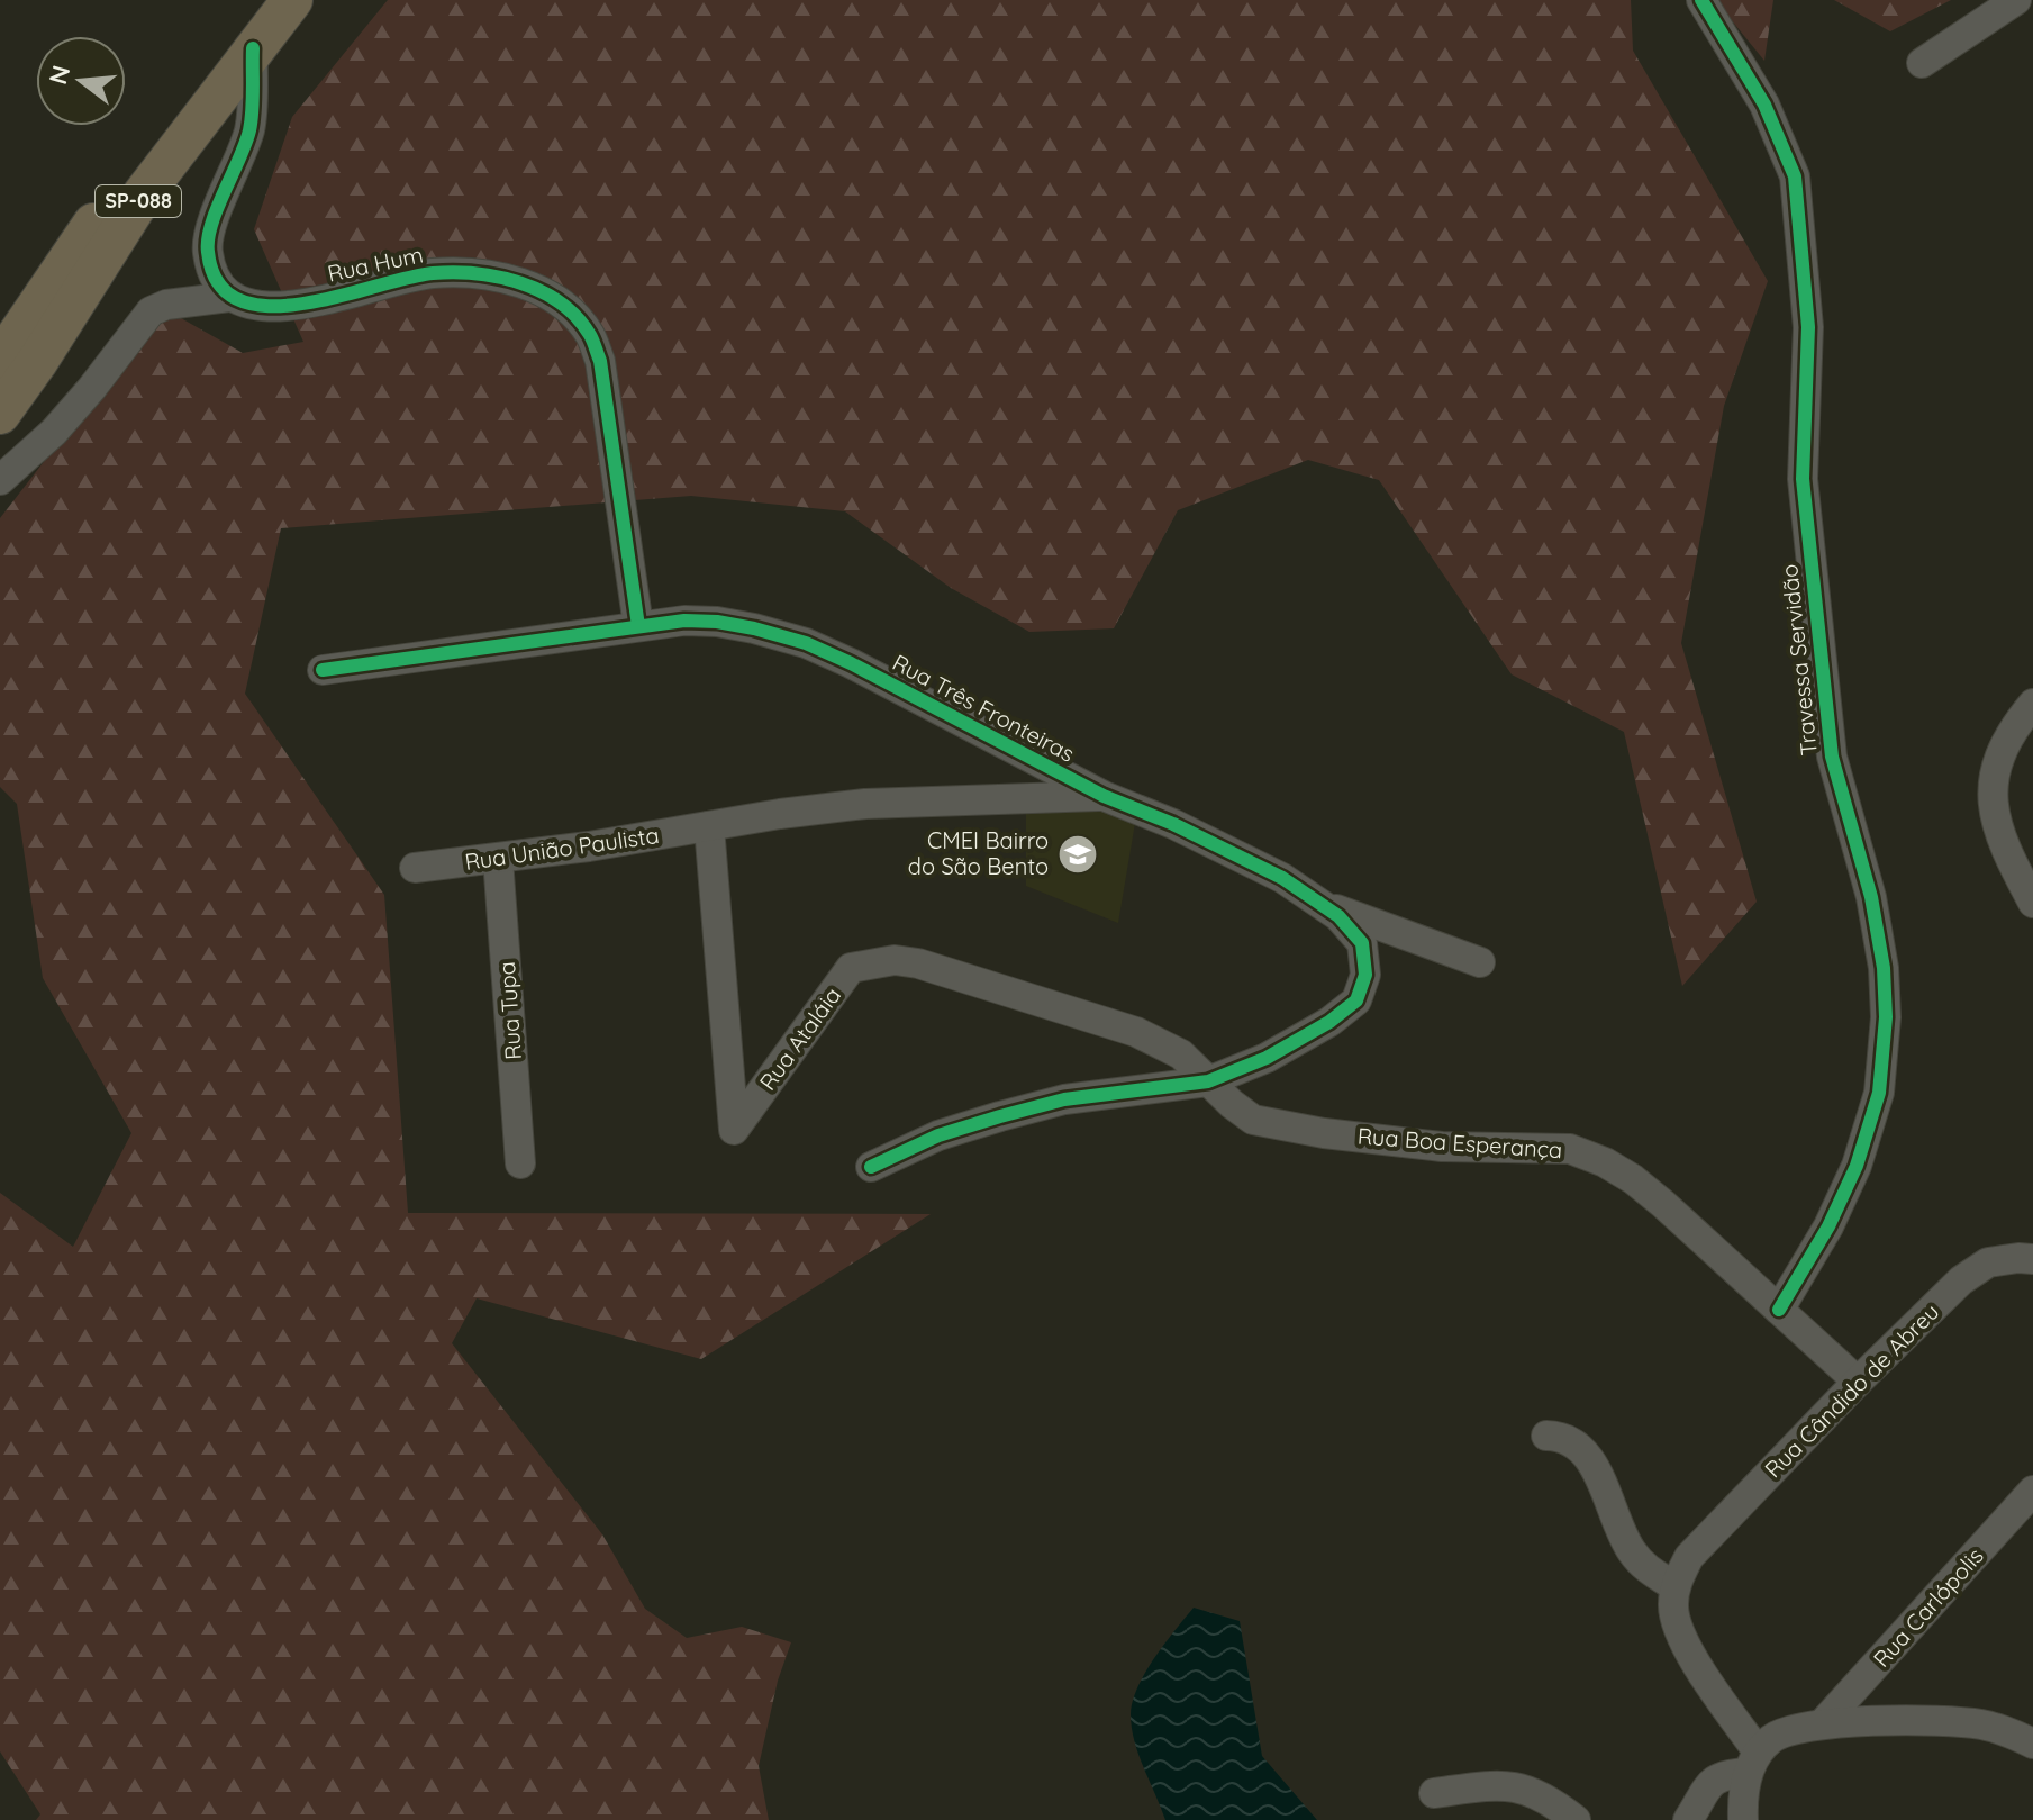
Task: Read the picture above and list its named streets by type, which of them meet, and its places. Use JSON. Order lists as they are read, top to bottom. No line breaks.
{"streets":{"highway":["SP-088"],"street":["Rua Hum","Travessa Servidão","Rua Três Fronteiras","Rua União Paulista","Rua Tupa","Rua Ataláia","Rua Boa Esperança","Rua Cândido de Abreu","Rua Carlópolis"]},"crossings":[["Rua Hum","Rua Três Fronteiras"],["Travessa Servidão","Rua Boa Esperança"],["Rua Três Fronteiras","Rua União Paulista"],["Rua Três Fronteiras","Rua Ataláia"],["Rua Três Fronteiras","Rua Boa Esperança"],["Rua União Paulista","Rua Tupa"],["Rua União Paulista","Rua Ataláia"],["Rua Ataláia","Rua Boa Esperança"],["Rua Boa Esperança","Rua Cândido de Abreu"]],"places":{"school or university":["CMEI Bairro do São Bento"]},"north":"left"}
